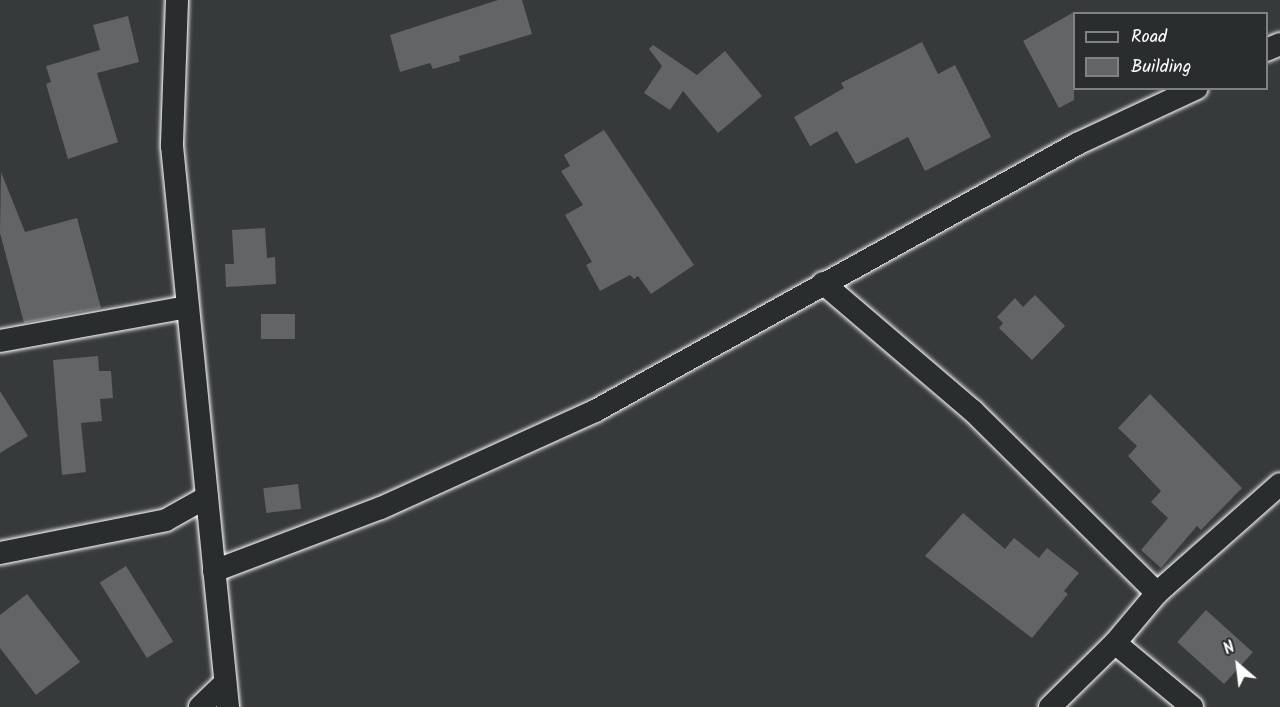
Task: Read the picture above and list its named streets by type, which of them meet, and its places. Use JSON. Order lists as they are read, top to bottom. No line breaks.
{"legend":["Road","Building"],"north":"top left"}
